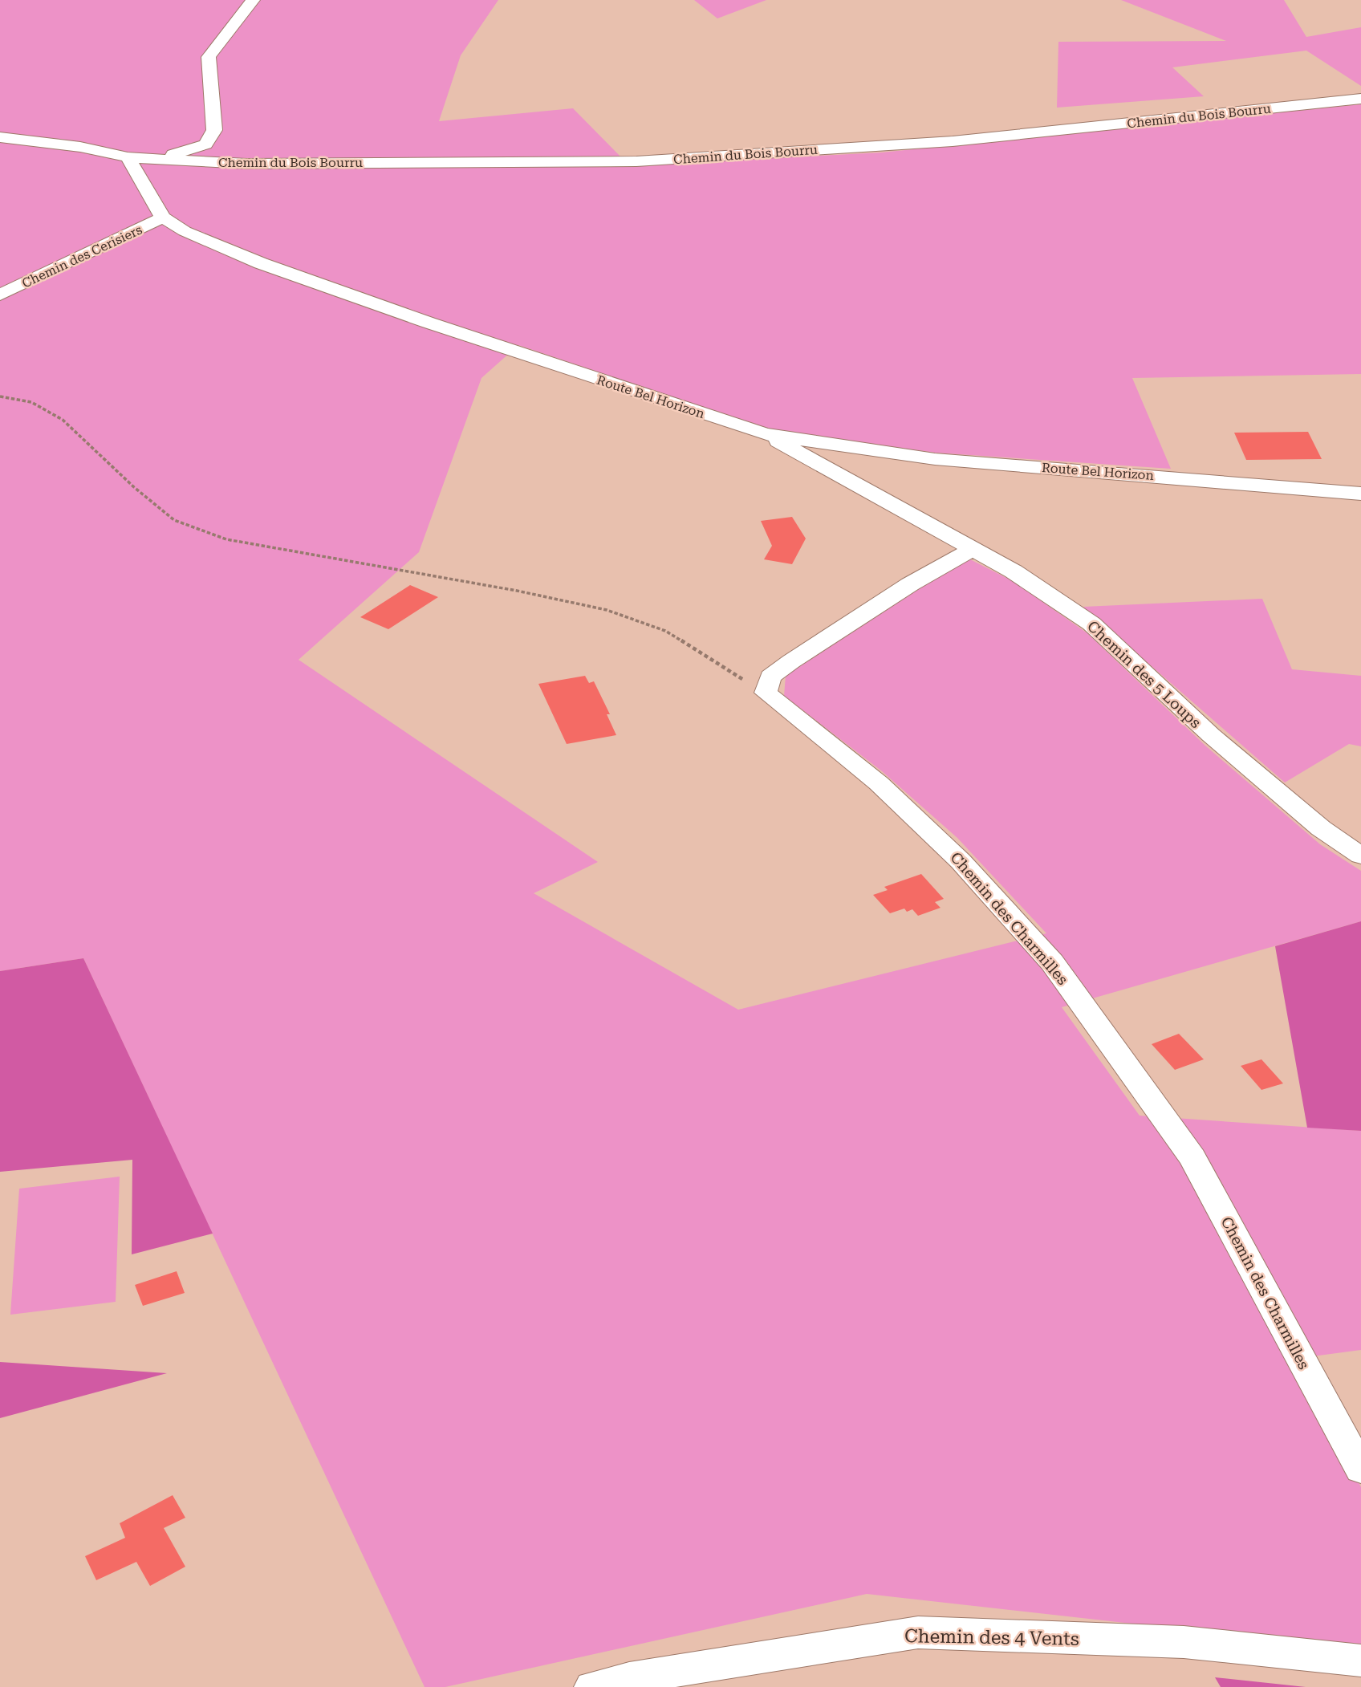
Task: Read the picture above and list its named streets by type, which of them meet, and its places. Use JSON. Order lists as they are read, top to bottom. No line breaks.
{"streets":{"street":["Chemin du Bois Bourru","Chemin des Cerisiers","Route Bel Horizon","Chemin des 5 Loups","Chemin des Charmilles","Chemin des 4 Vents"]},"crossings":[["Chemin du Bois Bourru","Route Bel Horizon"],["Chemin des Cerisiers","Route Bel Horizon"],["Route Bel Horizon","Chemin des 5 Loups"]]}
